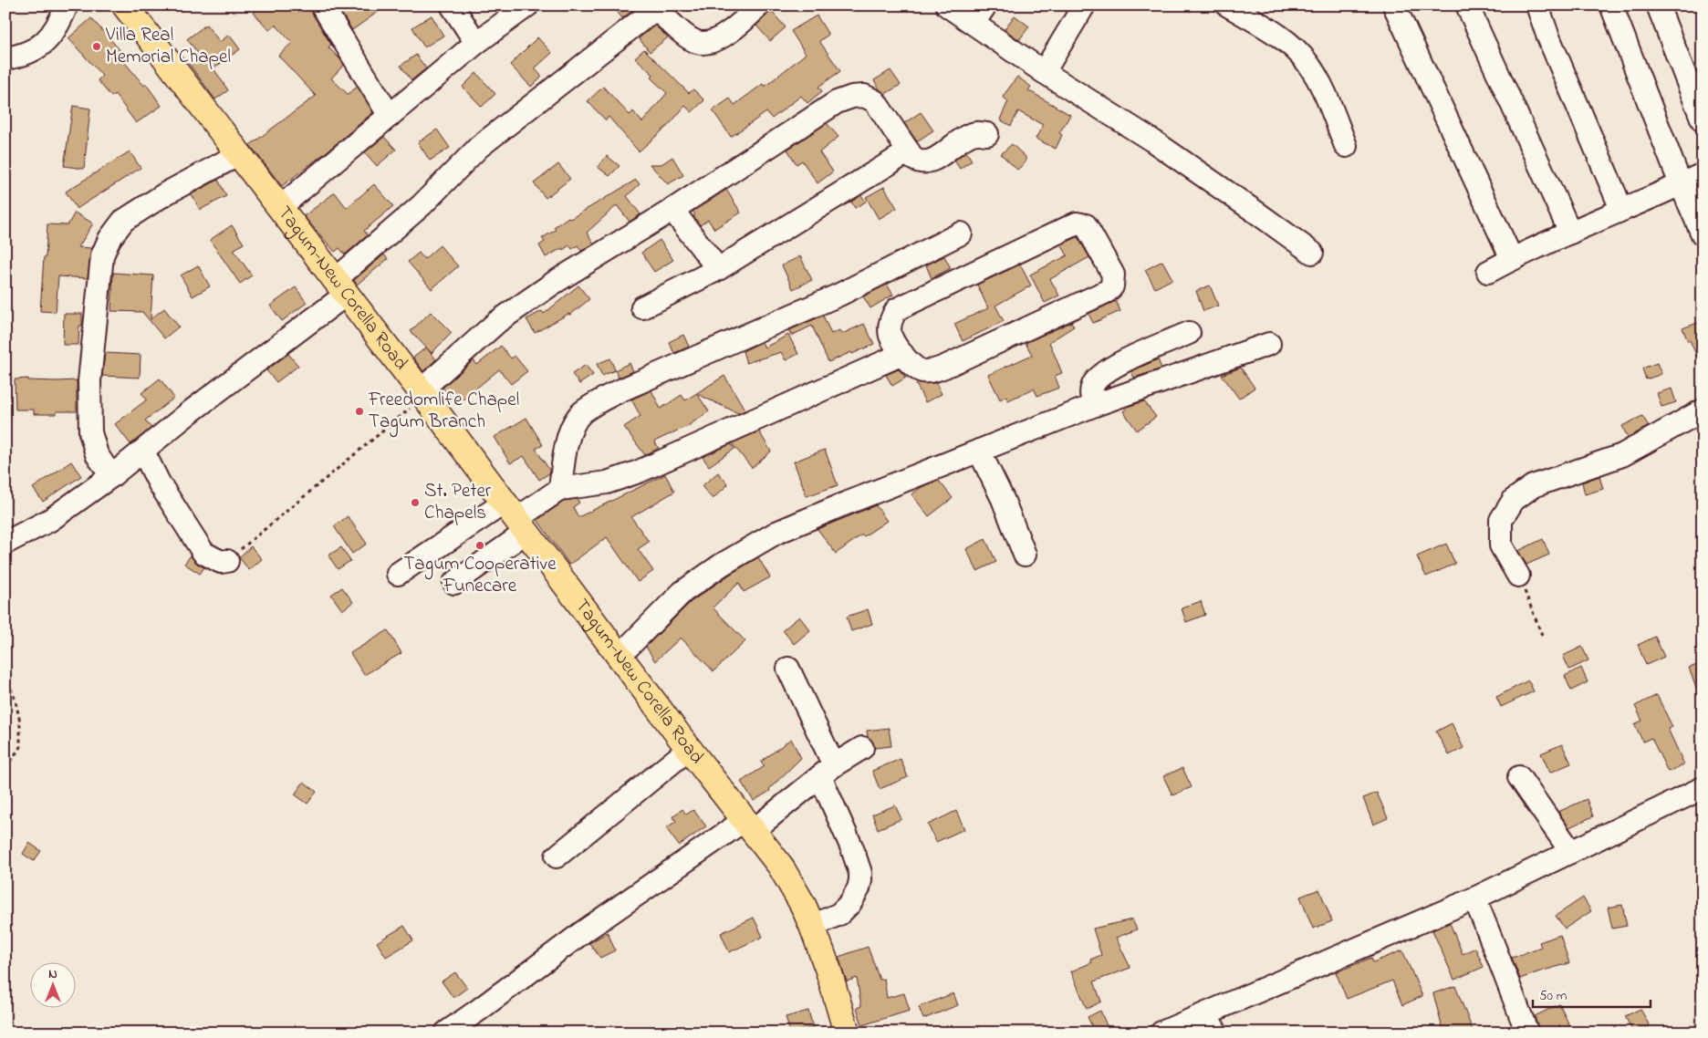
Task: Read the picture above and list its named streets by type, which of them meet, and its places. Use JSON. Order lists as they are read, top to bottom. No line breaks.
{"streets":{"main road":["Tagum-New Corella Road"]},"places":["Villa Real Memorial Chapel","Freedomlife Chapel Tagum Branch","St. Peter Chapels","Tagum Cooperative Funecare"],"scale_bar":"50 m","north":"top"}
